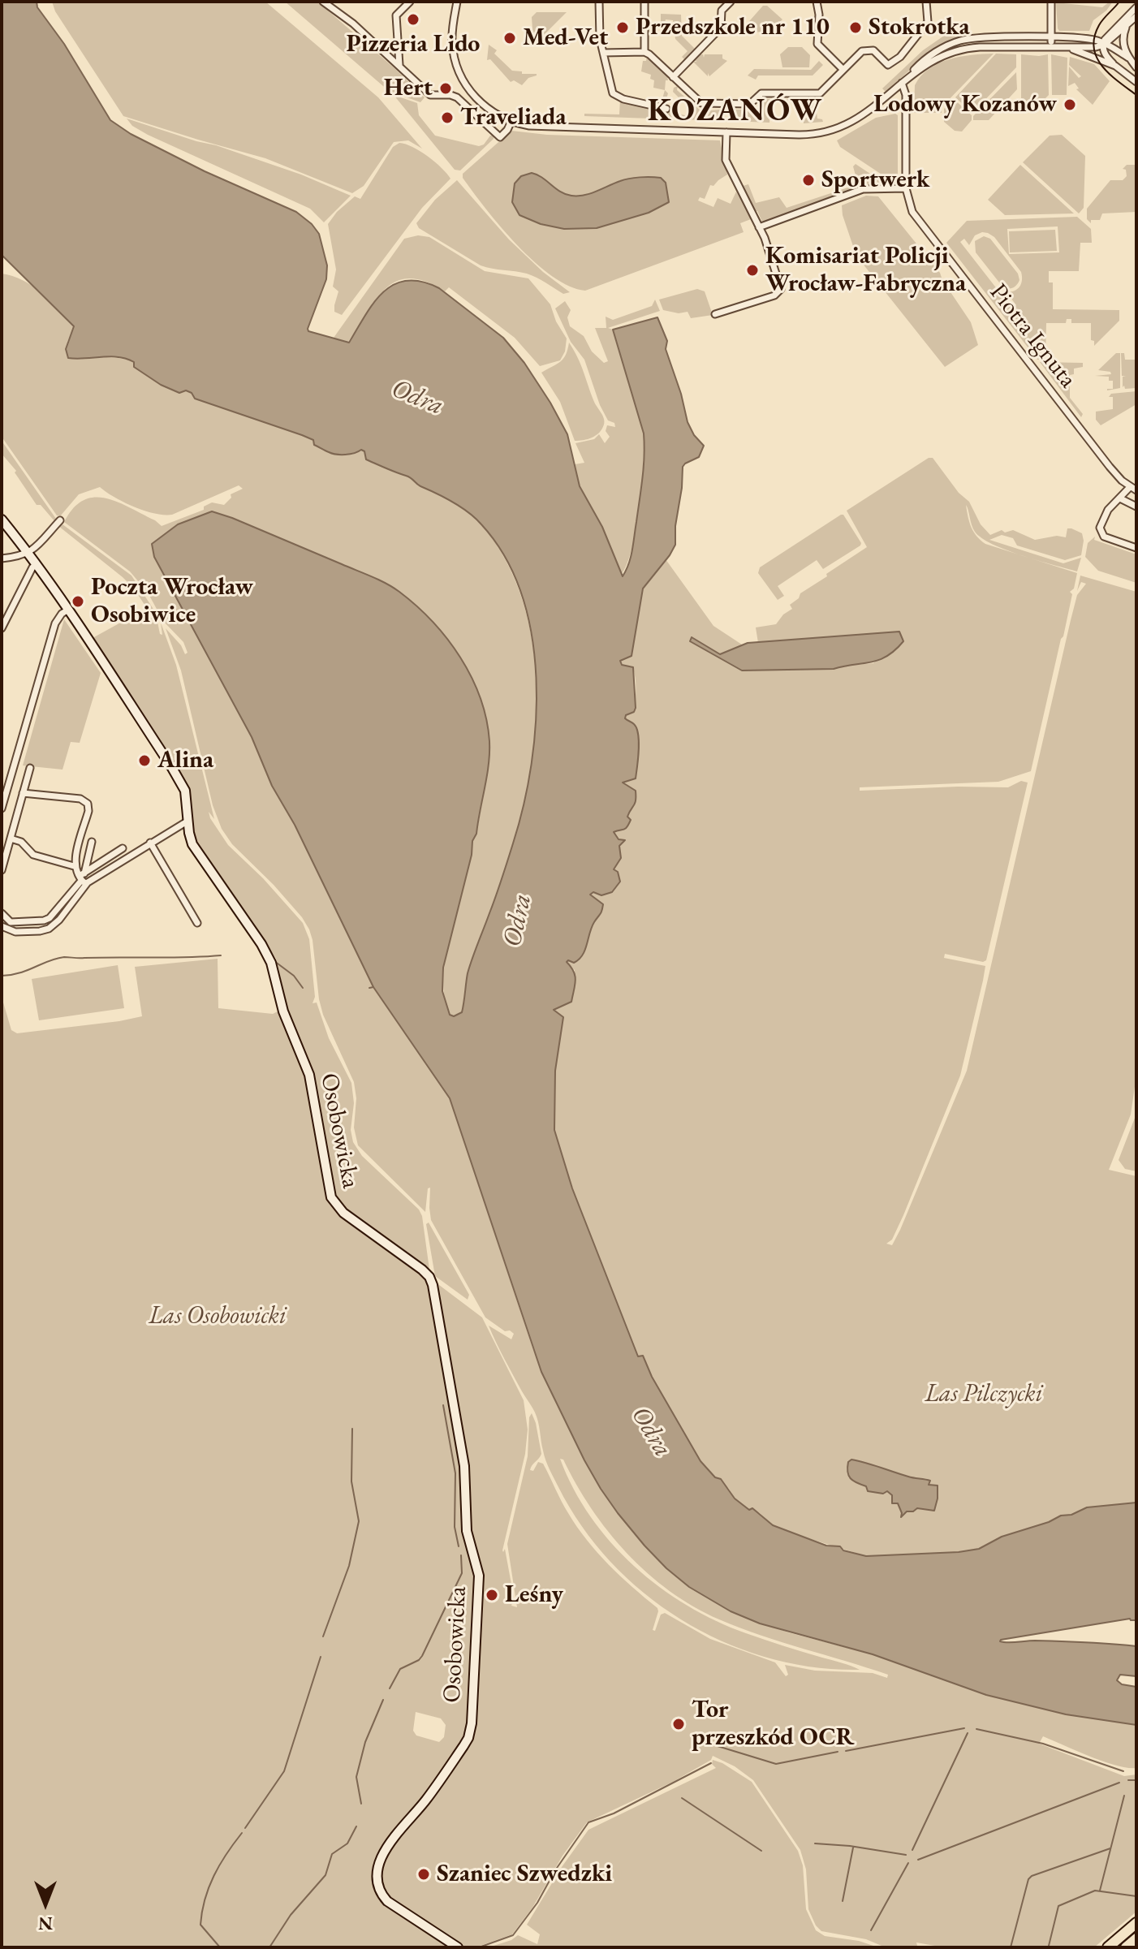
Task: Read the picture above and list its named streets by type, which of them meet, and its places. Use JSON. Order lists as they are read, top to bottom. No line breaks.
{"streets":{"street":["Piotra Ignuta","Osobowicka"]},"districts":["KOZANÓW"],"water":["Odra"],"parks":["Las Osobowicki","Las Pilczycki"],"places":["Pizzeria Lido","Przedszkole nr 110","Stokrotka","Med-Vet","Hert","Lodowy Kozanów","Traveliada","Sportwerk","Komisariat Policji Wrocław-Fabryczna","Poczta Wrocław Osobiwice","Alina","Leśny","Tor przeszkód OCR","Szaniec Szwedzki"],"north":"bottom"}
